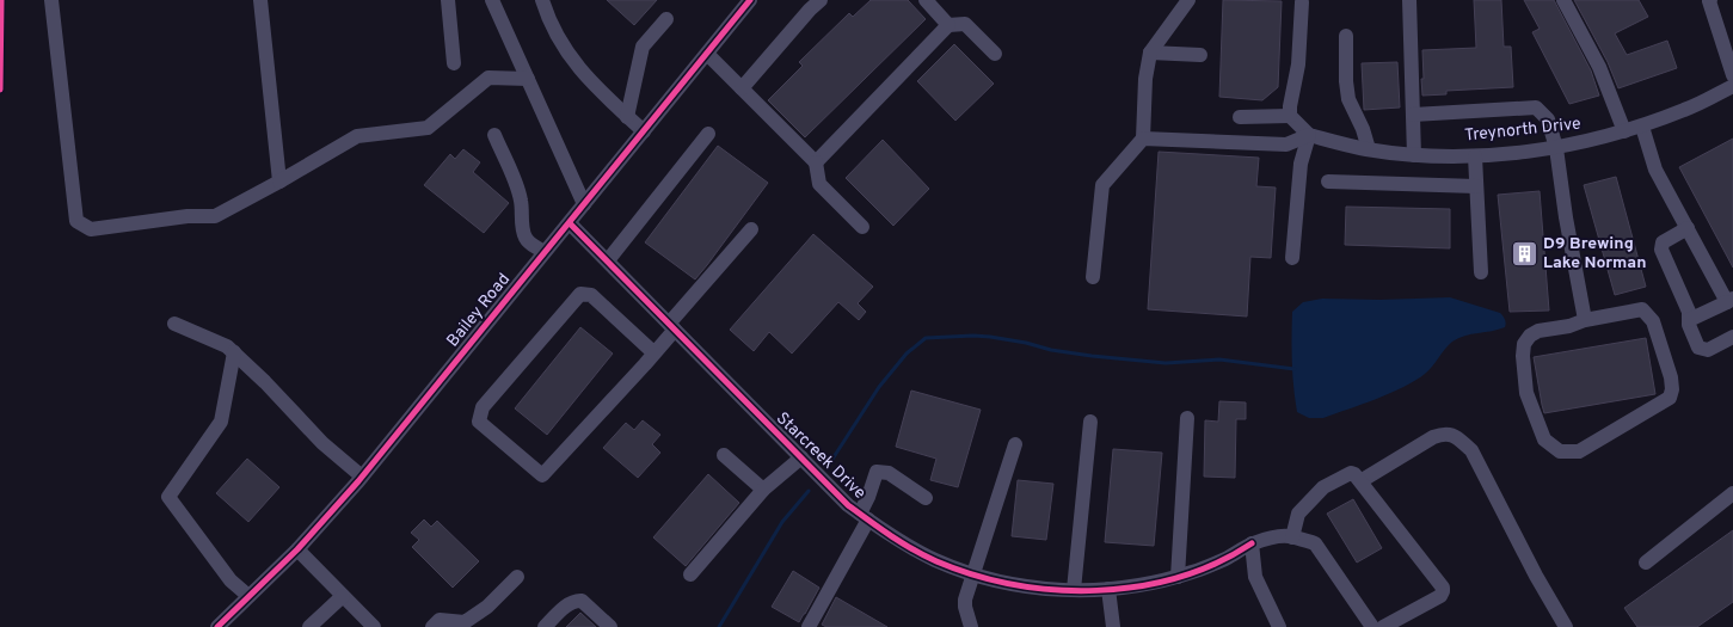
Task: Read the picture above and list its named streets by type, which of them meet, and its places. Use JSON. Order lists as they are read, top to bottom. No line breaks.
{"streets":{"street":["Treynorth Drive","Bailey Road","Starcreek Drive"]},"crossings":[["Bailey Road","Starcreek Drive"]],"places":{"building":["D9 Brewing Lake Norman"]}}
